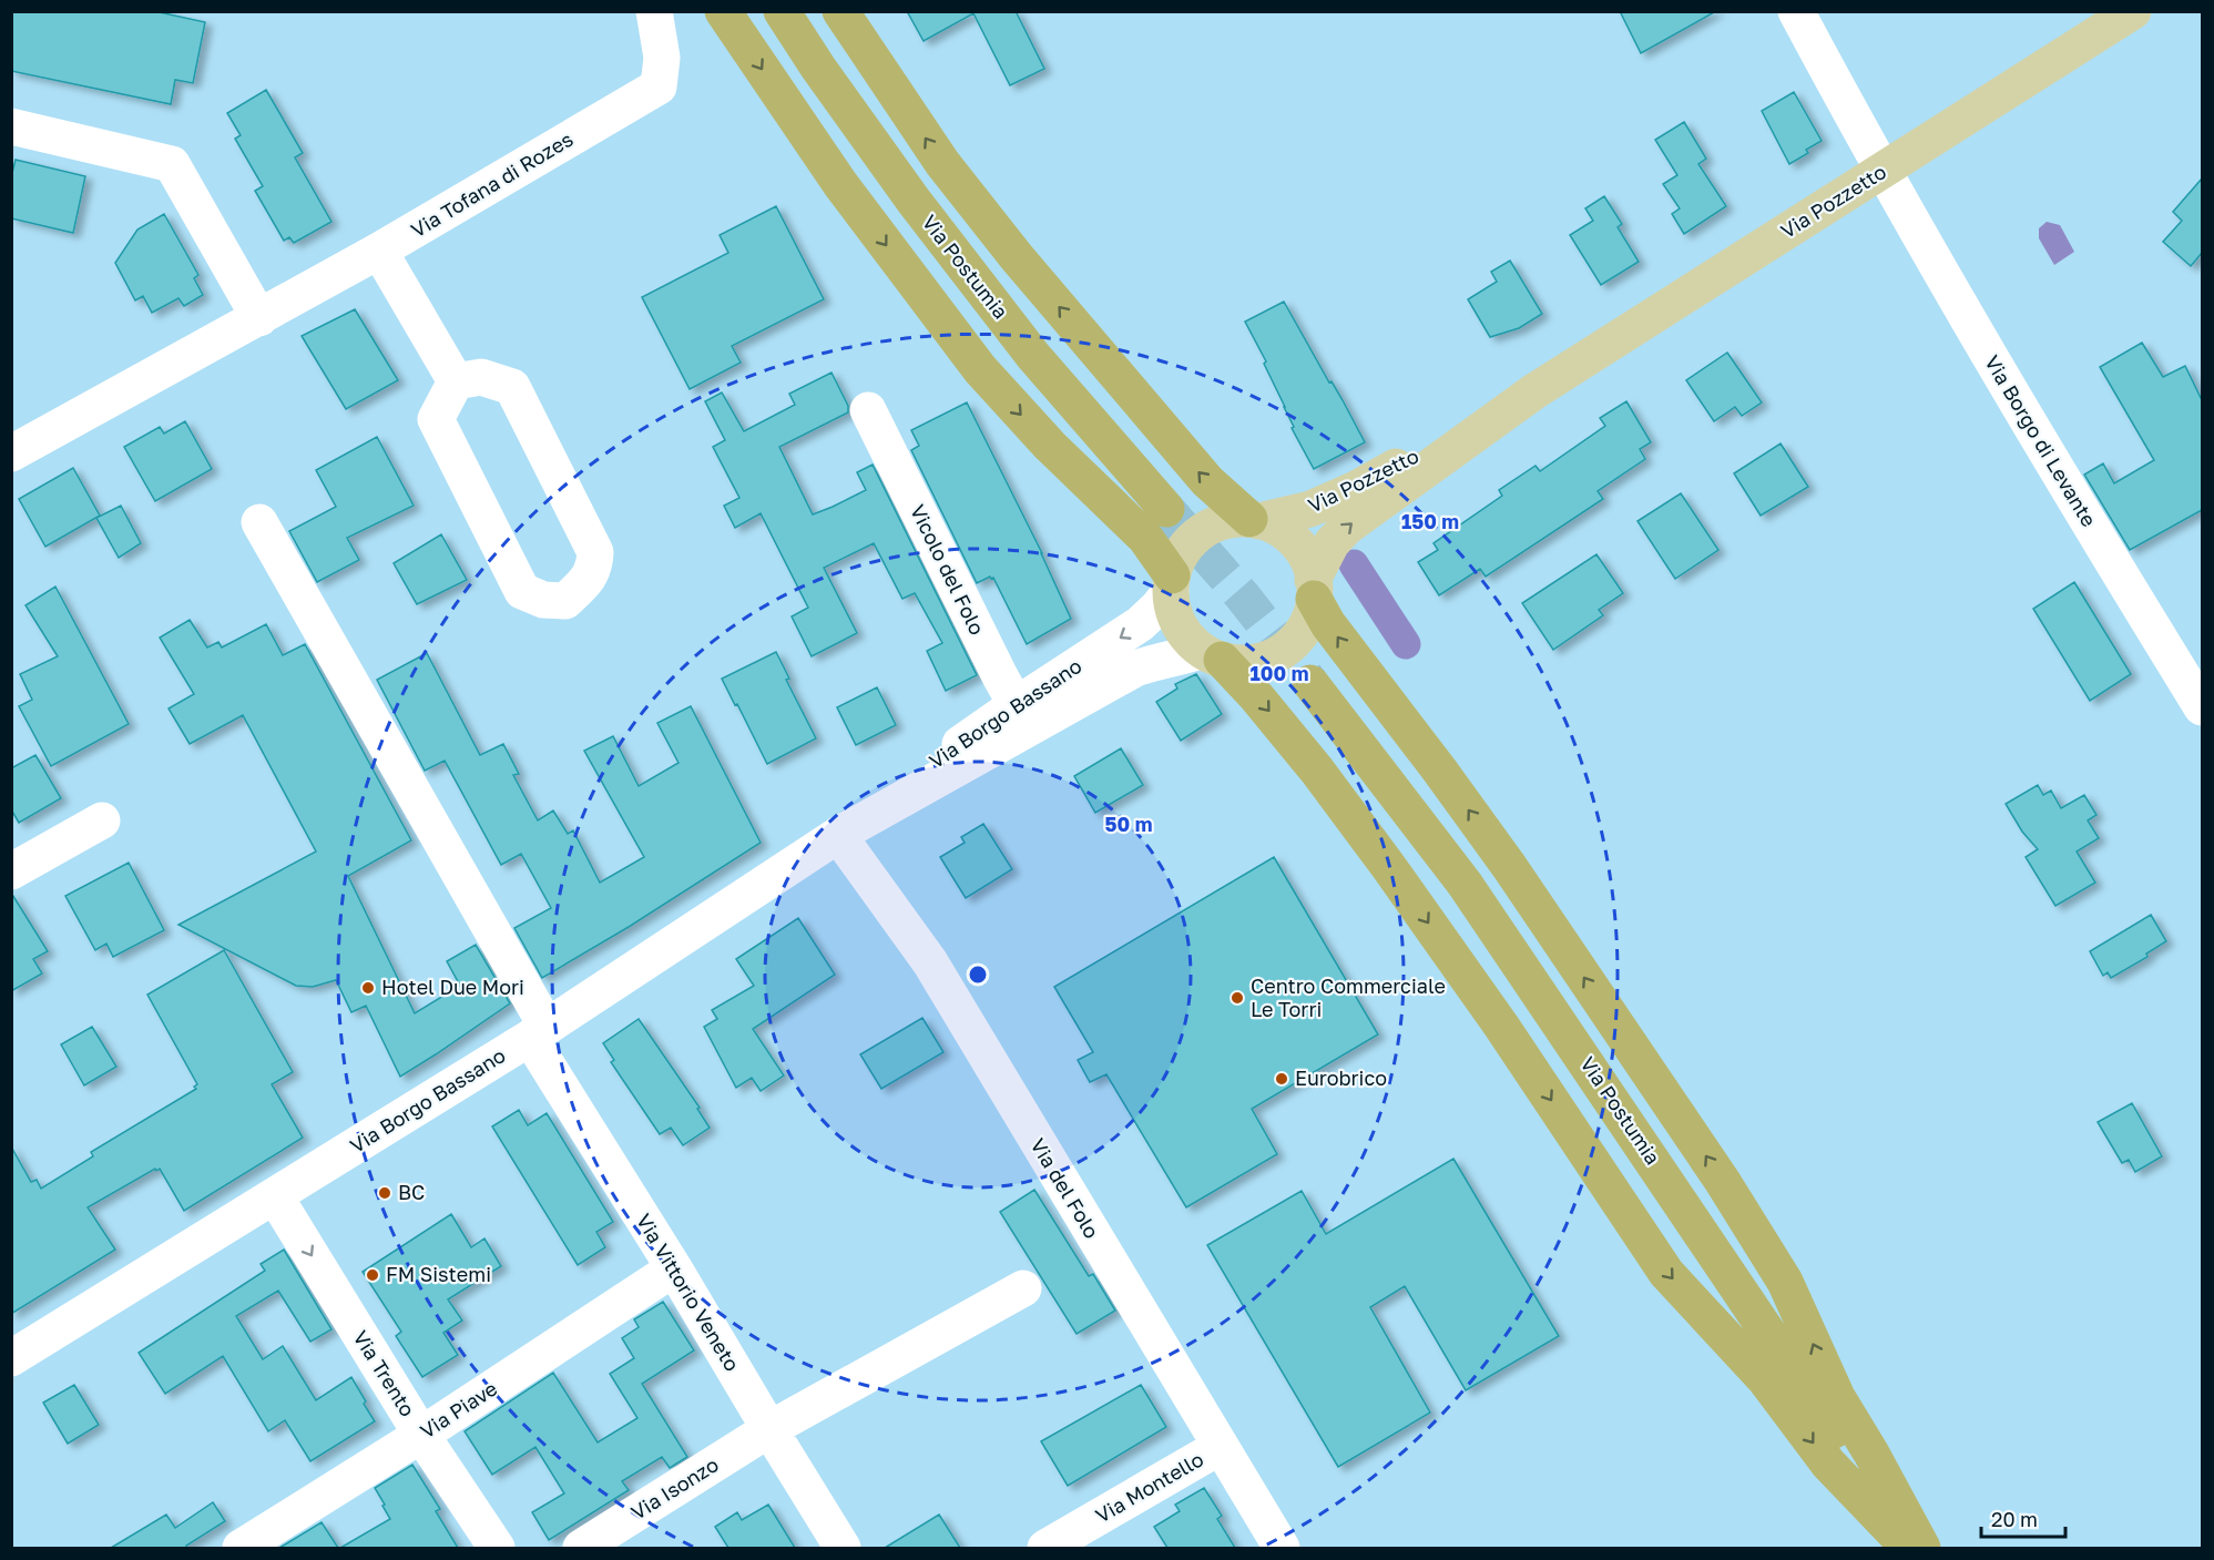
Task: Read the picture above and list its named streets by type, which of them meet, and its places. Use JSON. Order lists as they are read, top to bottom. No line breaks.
{"streets":{"highway":["Via Postumia"],"main road":["Via Pozzetto","Via Borgo Bassano"],"street":["Via Tofana di Rozes","Via Borgo di Levante","Vicolo del Folo","Via del Folo","Via Vittorio Veneto","Via Trento","Via Piave","Via Montello","Via Isonzo"]},"crossings":[["Via Pozzetto","Via Borgo di Levante"],["Via Pozzetto","Via Borgo Bassano"],["Vicolo del Folo","Via Borgo Bassano"],["Via Borgo Bassano","Via del Folo"],["Via Borgo Bassano","Via Vittorio Veneto"],["Via Borgo Bassano","Via Trento"],["Via del Folo","Via Montello"],["Via Vittorio Veneto","Via Piave"],["Via Vittorio Veneto","Via Isonzo"],["Via Trento","Via Piave"]],"one_way":["Via Trento"],"places":["Hotel Due Mori","Centro Commerciale Le Torri","Eurobrico","BC","FM Sistemi"],"scale_bar":"20 m","rings":["150 m","100 m","50 m"]}
